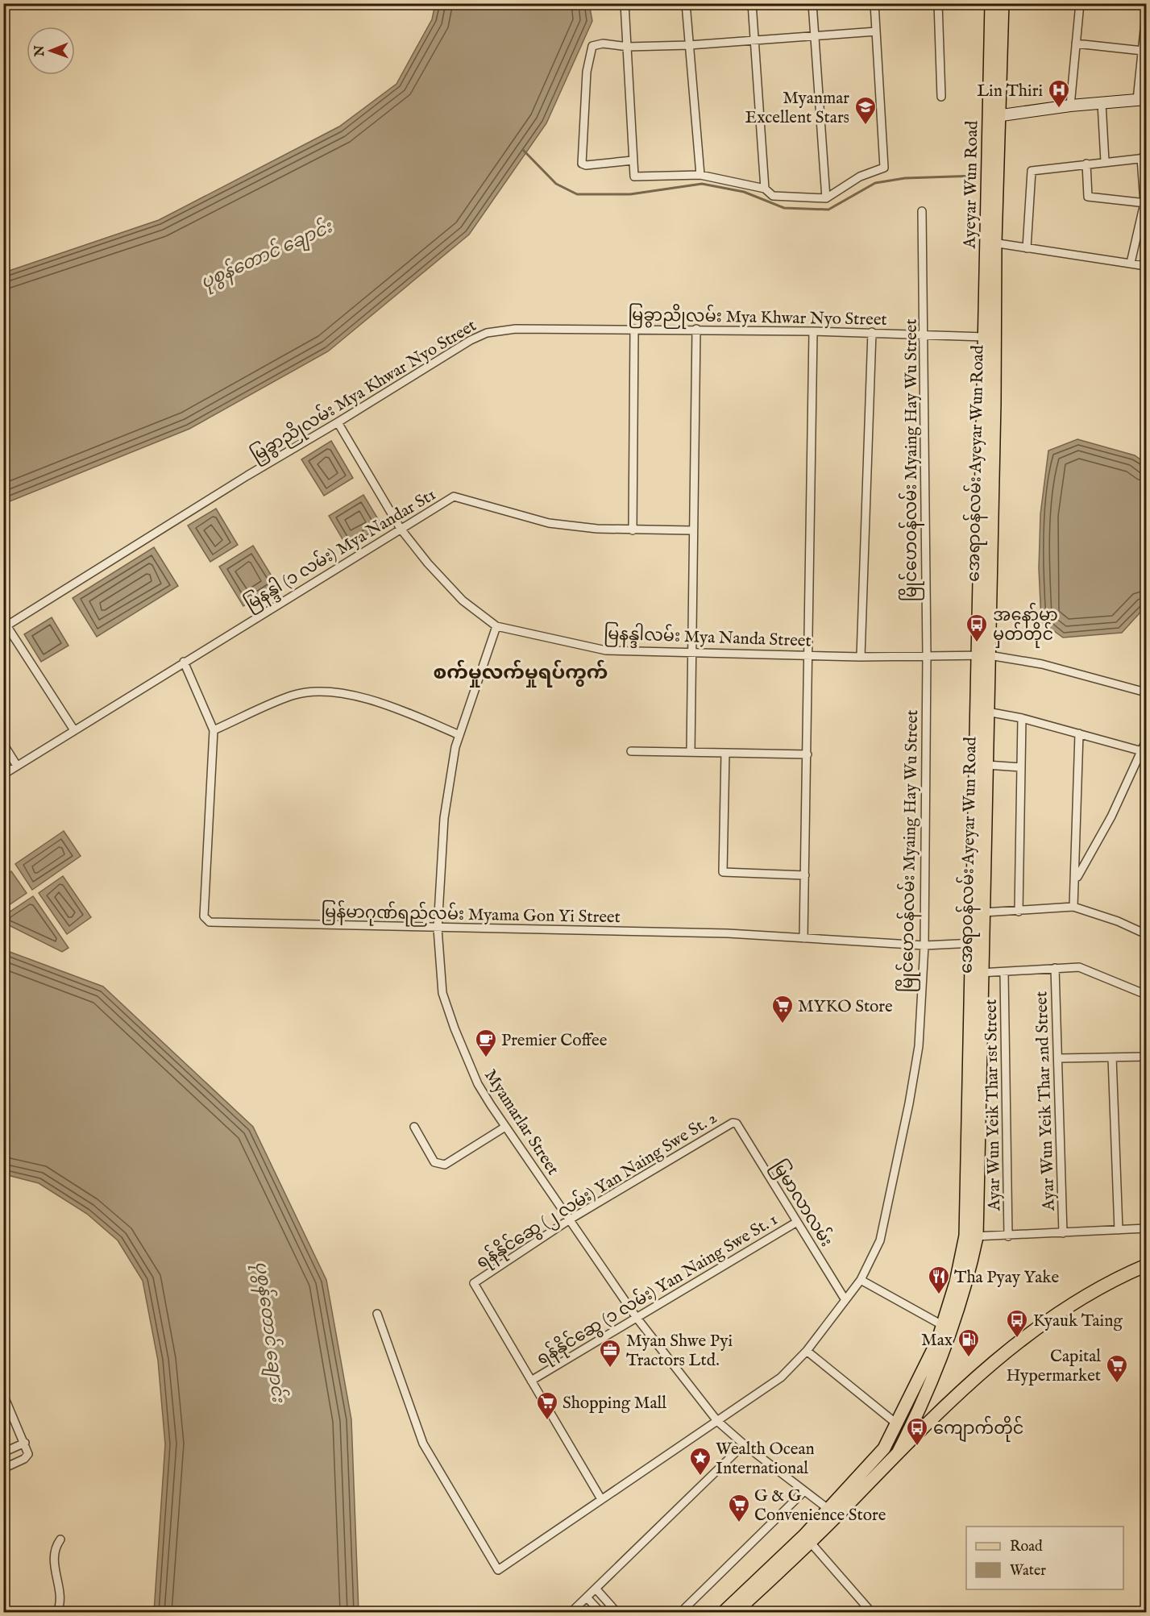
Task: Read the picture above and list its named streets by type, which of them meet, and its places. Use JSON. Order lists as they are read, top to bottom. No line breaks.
{"streets":{"main road":["Ayeyar Wun Road","အေရာဝန်လမ်း Ayeyar Wun Road"],"street":["မြခွာညိုလမ်း Mya Khwar Nyo Street","မြိုင်ဟေဝန်လမ်း Myaing Hay Wu Street","မြနန္ဒါ (၁ လမ်း) Mya Nandar St1","မြနန္ဒါလမ်း Mya Nanda Street","မြန်မာဂုဏ်ရည်လမ်း Myama Gon Yi Street","Ayar Wun Yeik Thar 2nd Street","Ayar Wun Yeik Thar 1st Street","Myamarlar Street","ရန်နိုင်ဆွေ (၂ လမ်း) Yan Naing Swe St. 2","မြမာလာလမ်း","ရန်နိုင်ဆွေ (၁ လမ်း) Yan Naing Swe St. 1"]},"crossings":[["Ayeyar Wun Road","မြခွာညိုလမ်း Mya Khwar Nyo Street"],["Ayeyar Wun Road","အေရာဝန်လမ်း Ayeyar Wun Road"],["မြခွာညိုလမ်း Mya Khwar Nyo Street","မြိုင်ဟေဝန်လမ်း Myaing Hay Wu Street"],["မြခွာညိုလမ်း Mya Khwar Nyo Street","အေရာဝန်လမ်း Ayeyar Wun Road"],["မြခွာညိုလမ်း Mya Khwar Nyo Street","မြနန္ဒါလမ်း Mya Nanda Street"],["မြိုင်ဟေဝန်လမ်း Myaing Hay Wu Street","မြနန္ဒါလမ်း Mya Nanda Street"],["မြိုင်ဟေဝန်လမ်း Myaing Hay Wu Street","မြန်မာဂုဏ်ရည်လမ်း Myama Gon Yi Street"],["မြိုင်ဟေဝန်လမ်း Myaing Hay Wu Street","Myamarlar Street"],["မြိုင်ဟေဝန်လမ်း Myaing Hay Wu Street","မြမာလာလမ်း"],["အေရာဝန်လမ်း Ayeyar Wun Road","မြနန္ဒါလမ်း Mya Nanda Street"],["အေရာဝန်လမ်း Ayeyar Wun Road","မြန်မာဂုဏ်ရည်လမ်း Myama Gon Yi Street"],["မြနန္ဒါ (၁ လမ်း) Mya Nandar St1","မြနန္ဒါလမ်း Mya Nanda Street"],["မြနန္ဒါလမ်း Mya Nanda Street","Myamarlar Street"],["မြန်မာဂုဏ်ရည်လမ်း Myama Gon Yi Street","Myamarlar Street"],["Myamarlar Street","ရန်နိုင်ဆွေ (၂ လမ်း) Yan Naing Swe St. 2"],["Myamarlar Street","ရန်နိုင်ဆွေ (၁ လမ်း) Yan Naing Swe St. 1"],["ရန်နိုင်ဆွေ (၂ လမ်း) Yan Naing Swe St. 2","မြမာလာလမ်း"],["ရန်နိုင်ဆွေ (၂ လမ်း) Yan Naing Swe St. 2","ရန်နိုင်ဆွေ (၁ လမ်း) Yan Naing Swe St. 1"],["မြမာလာလမ်း","ရန်နိုင်ဆွေ (၁ လမ်း) Yan Naing Swe St. 1"]],"districts":["စက်မှုလက်မှုရပ်ကွက်"],"water":["ပုစွန်တောင် ချောင်း"],"places":{"hospital":["Lin Thiri"],"school or university":["Myanmar Excellent Stars"],"bus stop":["အနော်မာ မှတ်တိုင်","Kyauk Taing","ကျောက်တိုင်"],"supermarket":["MYKO Store","Capital Hypermarket","Shopping Mall","G & G Convenience Store"],"cafe":["Premier Coffee"],"restaurant":["Tha Pyay Yake"],"fuel station":["Max"],"office":["Myan Shwe Pyi Tractors Ltd."],"place":["Wealth Ocean International"]},"legend":["Road","Water"],"north":"left"}
